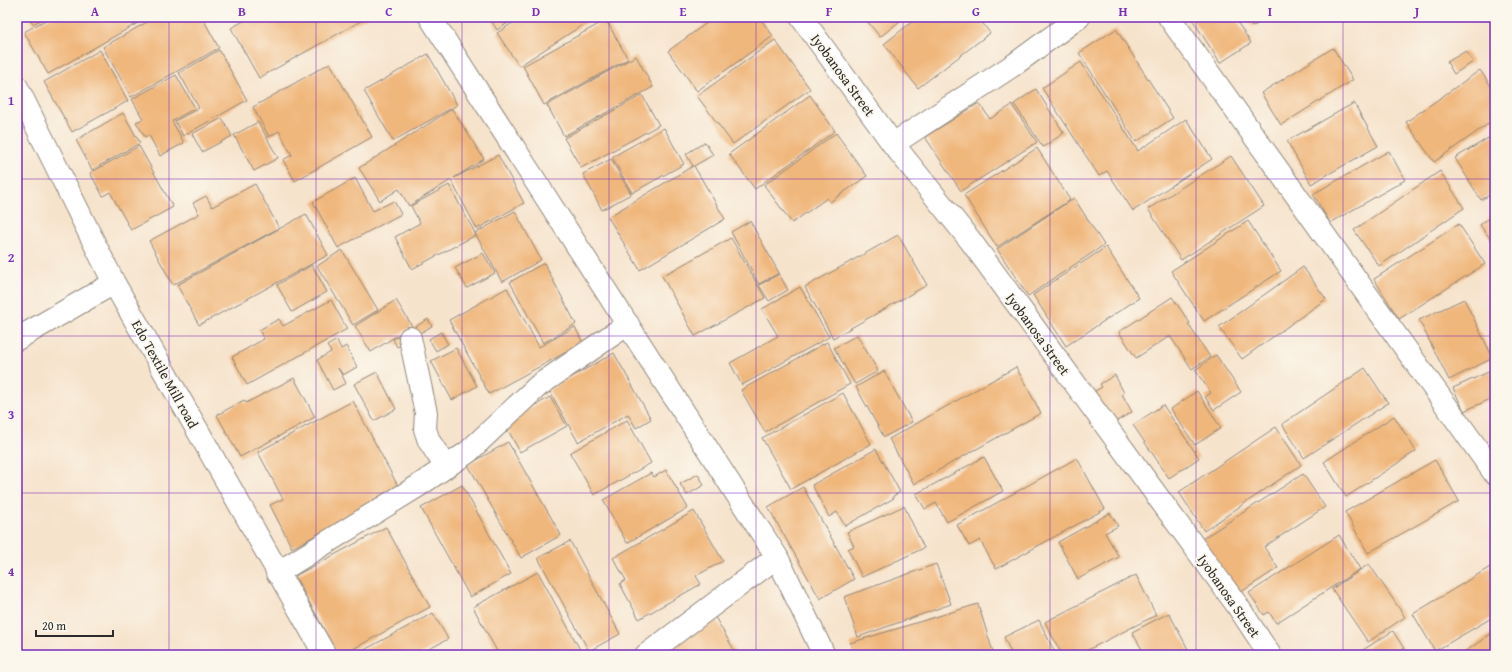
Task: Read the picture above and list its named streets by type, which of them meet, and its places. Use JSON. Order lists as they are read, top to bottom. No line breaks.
{"streets":{"street":["Iyobanosa Street","Edo Textile Mill road"]},"scale_bar":"20 m","grid":{"columns":["A","B","C","D","E","F","G","H","I","J"],"rows":["1","2","3","4"]}}
